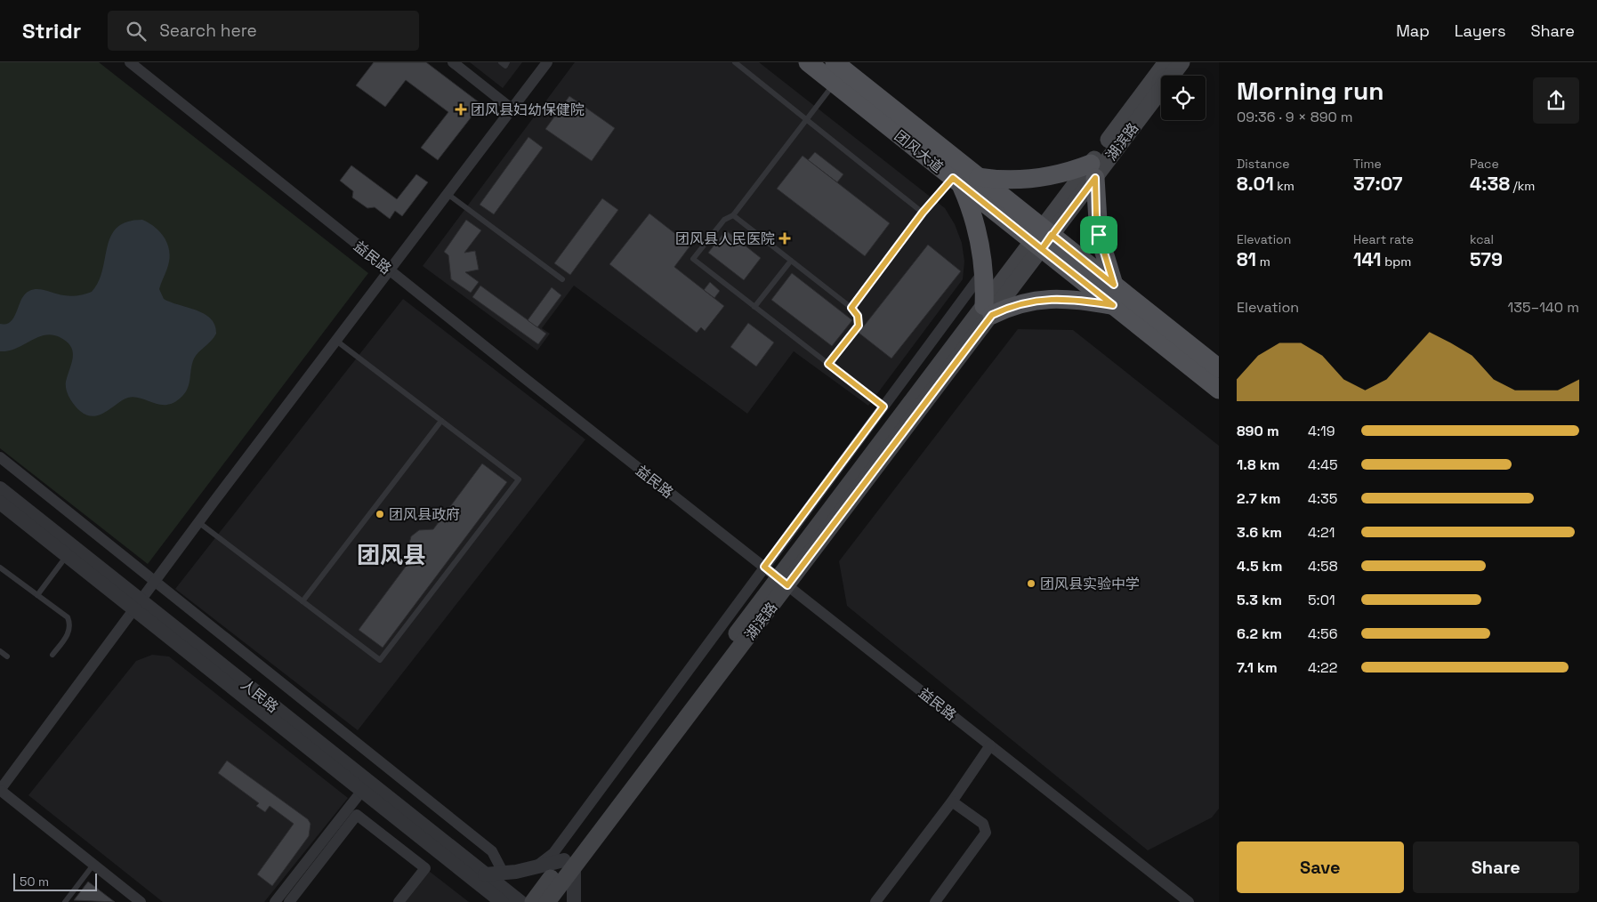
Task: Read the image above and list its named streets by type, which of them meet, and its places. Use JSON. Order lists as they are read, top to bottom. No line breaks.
{"streets":{"main road":["湖滨路","团风大道"],"street":["益民路","人民路"]},"crossings":[["湖滨路","团风大道"],["湖滨路","益民路"]],"districts":["团风县"],"places":{"health":["团风县妇幼保健院","团风县人民医院"],"other":["团风县政府","团风县实验中学"]},"scale_bar":"50 m","page":{"header":"Stridr","search":"Search here","nav":["Map","Layers","Share"],"heading":["Morning run","09:36 · 9 × 890 m"],"stats":[["Distance","8.01 km"],["Time","37:07"],["Pace","4:38 /km"],["Elevation","81 m"],["Heart rate","141 bpm"],["kcal","579"]],"chart":["Elevation","135–140 m"],"list":[{"name":"890 m","note":"4:19"},{"name":"1.8 km","note":"4:45"},{"name":"2.7 km","note":"4:35"},{"name":"3.6 km","note":"4:21"},{"name":"4.5 km","note":"4:58"},{"name":"5.3 km","note":"5:01"},{"name":"6.2 km","note":"4:56"},{"name":"7.1 km","note":"4:22"}],"buttons":["Save","Share"],"scale":"50 m"}}
